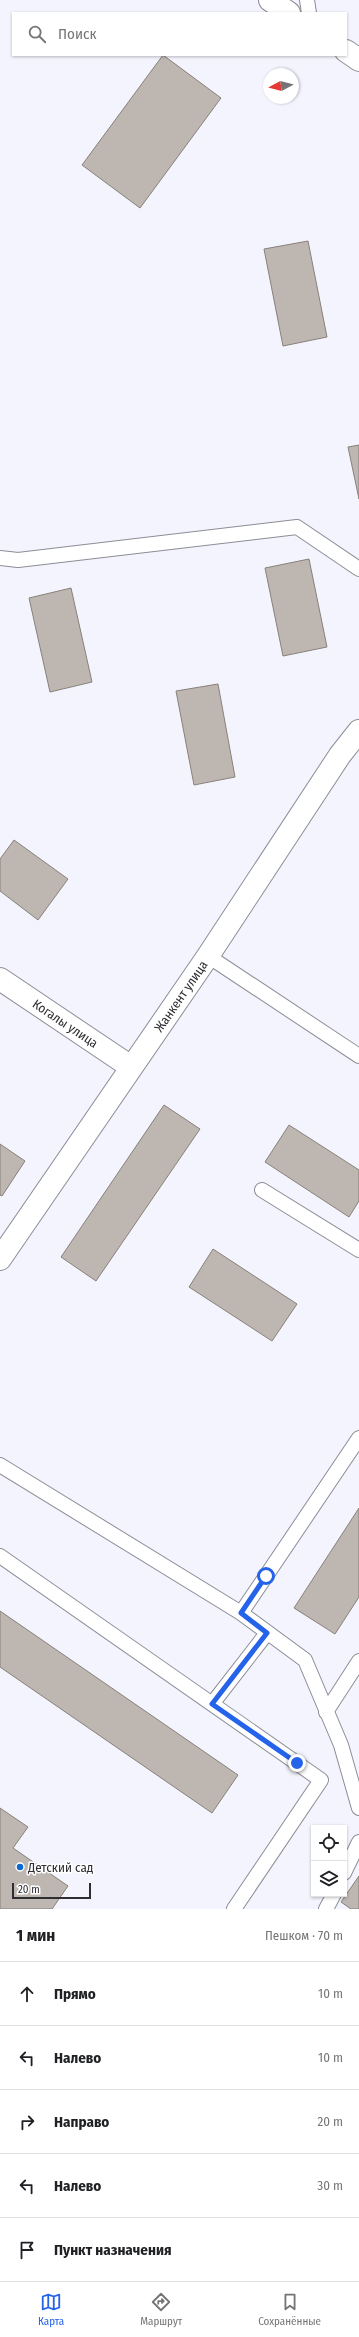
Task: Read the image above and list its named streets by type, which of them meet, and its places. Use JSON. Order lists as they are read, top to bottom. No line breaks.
{"streets":{"street":["Жанкент улица","Когалы улица"]},"crossings":[["Жанкент улица","Когалы улица"]],"places":["Детский сад"],"scale_bar":"20 m","north":"left","page":{"search":"Поиск","scale":"20 m","heading":["1 мин","Пешком · 70 m"],"list":[["Прямо","10 m"],["Налево","10 m"],["Направо","20 m"],["Налево","30 m"],"Пункт назначения"],"nav":["Карта","Маршрут","Сохранённые"]}}
